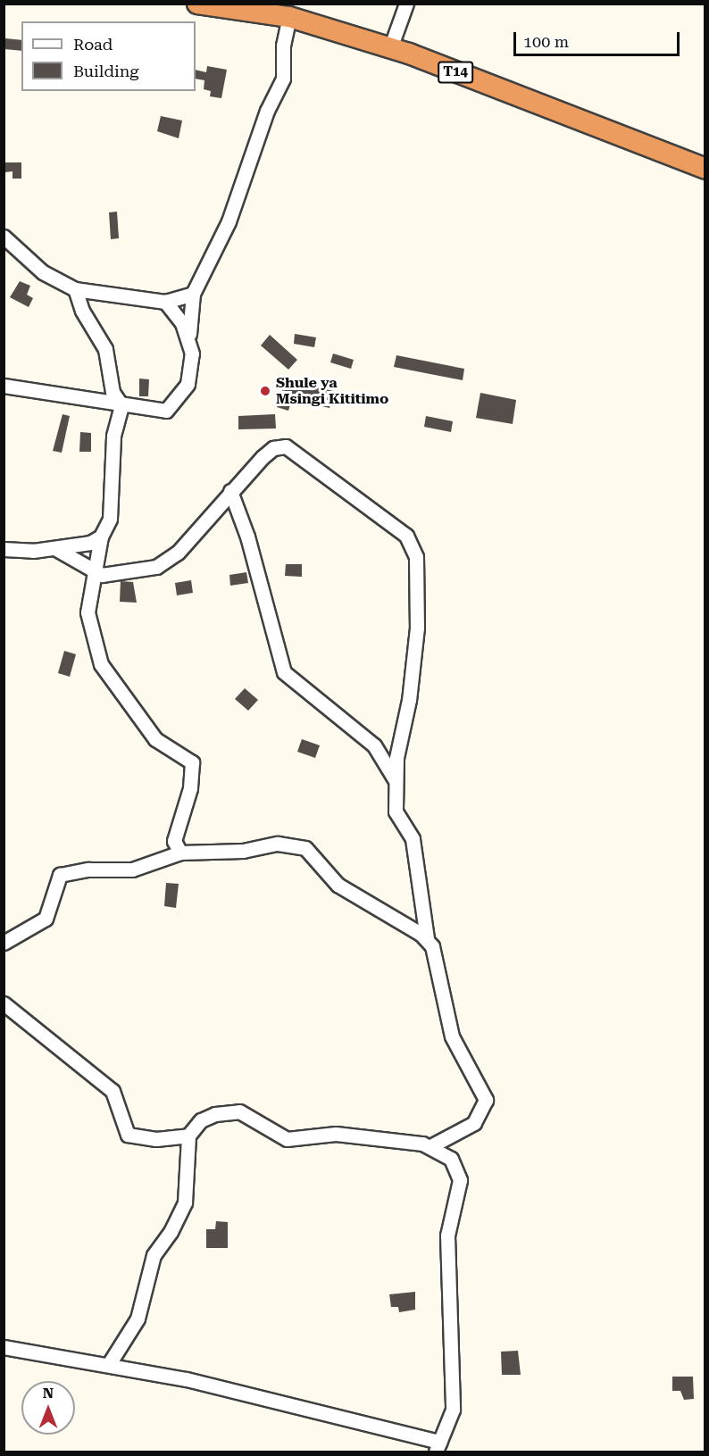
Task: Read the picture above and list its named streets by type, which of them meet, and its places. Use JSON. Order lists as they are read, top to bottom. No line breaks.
{"streets":{"highway":["T14"]},"places":["Shule ya Msingi Kititimo"],"legend":["Road","Building"],"scale_bar":"100 m","north":"top"}
